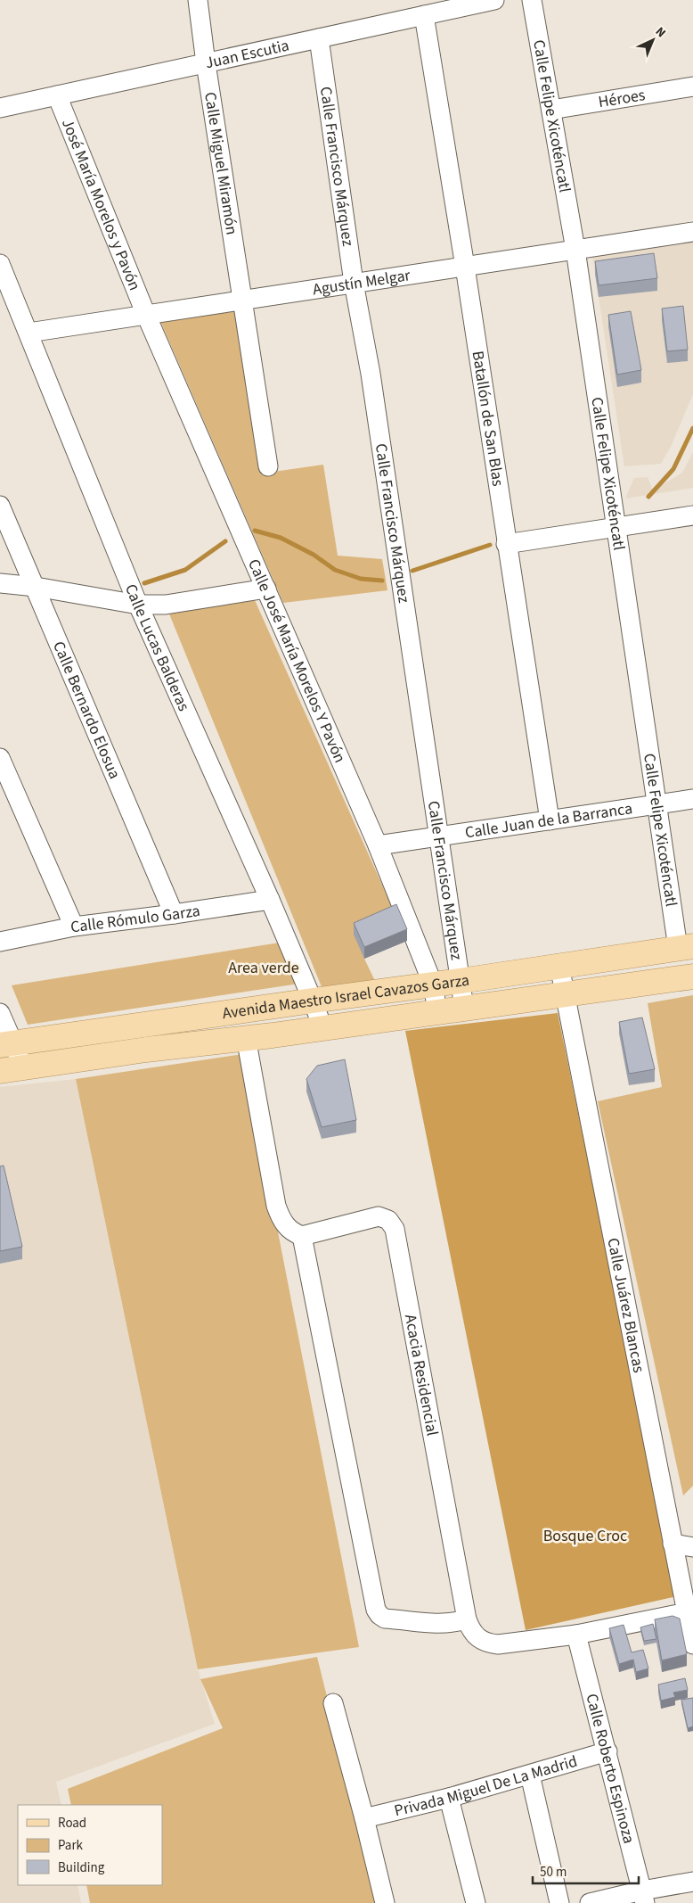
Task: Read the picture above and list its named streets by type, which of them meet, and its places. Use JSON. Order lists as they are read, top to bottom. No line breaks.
{"streets":{"main road":["Avenida Maestro Israel Cavazos Garza"],"street":["Juan Escutia","Héroes","Calle Felipe Xicoténcatl","Calle Miguel Miramón","Calle Francisco Márquez","José María Morelos y Pavón","Agustín Melgar","Batallón de San Blas","Calle Lucas Balderas","Calle José María Morelos Y Pavón","Calle Bernardo Elosua","Calle Juan de la Barranca","Calle Rómulo Garza","Calle Juárez Blancas","Acacia Residencial","Calle Roberto Espinoza","Privada Miguel De La Madrid"]},"crossings":[["Juan Escutia","Calle Miguel Miramón"],["Juan Escutia","Calle Francisco Márquez"],["Juan Escutia","José María Morelos y Pavón"],["Juan Escutia","Batallón de San Blas"],["Héroes","Calle Felipe Xicoténcatl"],["Calle Felipe Xicoténcatl","Agustín Melgar"],["Calle Felipe Xicoténcatl","Calle Juan de la Barranca"],["Calle Felipe Xicoténcatl","Avenida Maestro Israel Cavazos Garza"],["Calle Miguel Miramón","Agustín Melgar"],["Calle Francisco Márquez","Agustín Melgar"],["Calle Francisco Márquez","Calle Juan de la Barranca"],["Calle Francisco Márquez","Avenida Maestro Israel Cavazos Garza"],["José María Morelos y Pavón","Agustín Melgar"],["José María Morelos y Pavón","Calle José María Morelos Y Pavón"],["Agustín Melgar","Batallón de San Blas"],["Agustín Melgar","Calle Lucas Balderas"],["Agustín Melgar","Calle José María Morelos Y Pavón"],["Batallón de San Blas","Calle Juan de la Barranca"],["Calle Lucas Balderas","Calle Rómulo Garza"],["Calle Lucas Balderas","Avenida Maestro Israel Cavazos Garza"],["Calle José María Morelos Y Pavón","Calle Juan de la Barranca"],["Calle José María Morelos Y Pavón","Avenida Maestro Israel Cavazos Garza"],["Calle Bernardo Elosua","Calle Rómulo Garza"],["Avenida Maestro Israel Cavazos Garza","Calle Juárez Blancas"],["Calle Roberto Espinoza","Privada Miguel De La Madrid"]],"parks":["Area verde","Bosque Croc"],"legend":["Road","Park","Building"],"scale_bar":"50 m","north":"top right"}
